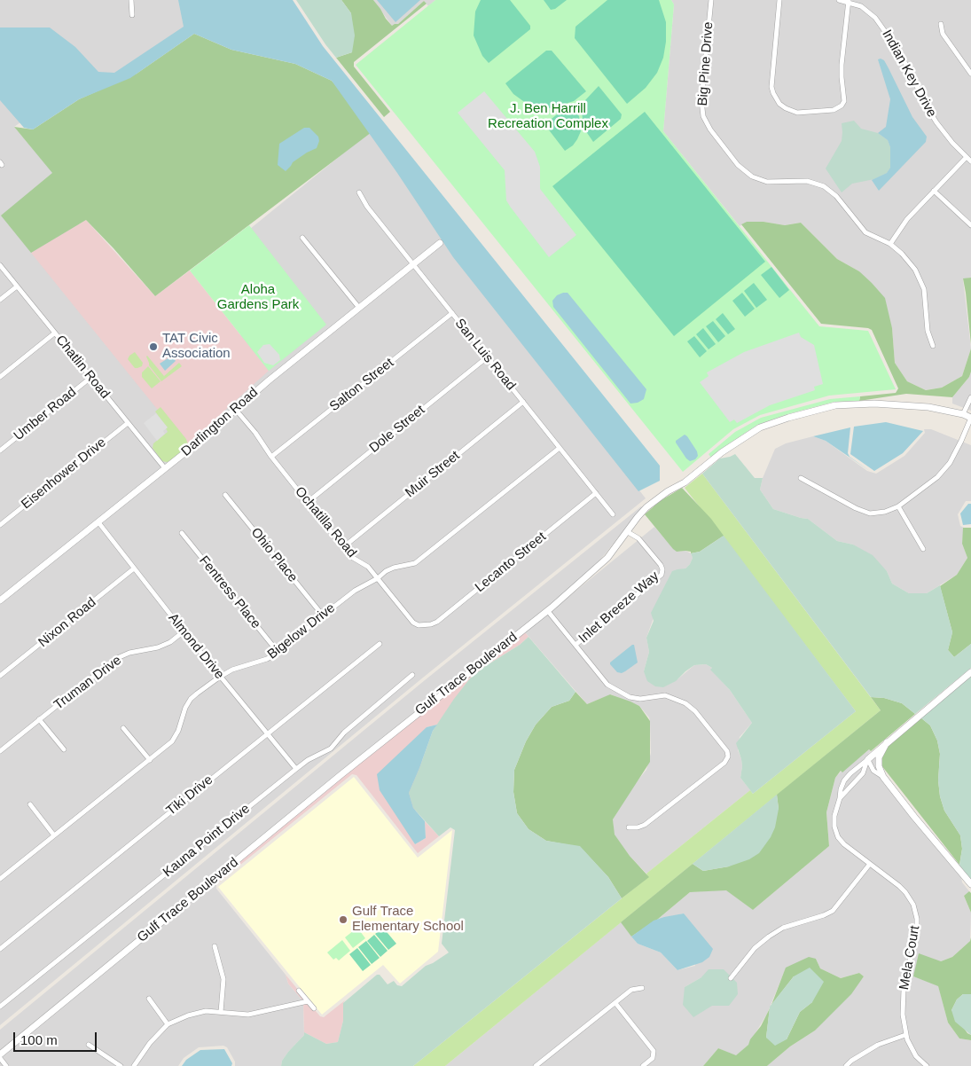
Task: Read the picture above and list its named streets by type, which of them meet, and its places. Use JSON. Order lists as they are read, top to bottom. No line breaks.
{"streets":{"street":["Big Pine Drive","Indian Key Drive","San Luis Road","Chatlin Road","Salton Street","Umber Road","Darlington Road","Dole Street","Eisenhower Drive","Muir Street","Ochatilla Road","Ohio Place","Lecanto Street","Fentress Place","Inlet Breeze Way","Nixon Road","Bigelow Drive","Almond Drive","Gulf Trace Boulevard","Truman Drive","Tiki Drive","Kauna Point Drive","Mela Court"]},"crossings":[["San Luis Road","Salton Street"],["San Luis Road","Darlington Road"],["San Luis Road","Dole Street"],["San Luis Road","Muir Street"],["San Luis Road","Lecanto Street"],["San Luis Road","Bigelow Drive"],["Chatlin Road","Umber Road"],["Chatlin Road","Darlington Road"],["Chatlin Road","Eisenhower Drive"],["Salton Street","Ochatilla Road"],["Darlington Road","Ochatilla Road"],["Darlington Road","Almond Drive"],["Dole Street","Ochatilla Road"],["Muir Street","Ochatilla Road"],["Ochatilla Road","Lecanto Street"],["Ochatilla Road","Bigelow Drive"],["Ohio Place","Bigelow Drive"],["Fentress Place","Bigelow Drive"],["Inlet Breeze Way","Gulf Trace Boulevard"],["Nixon Road","Almond Drive"],["Bigelow Drive","Almond Drive"],["Almond Drive","Truman Drive"],["Almond Drive","Tiki Drive"],["Almond Drive","Kauna Point Drive"]],"parks":["J. Ben Harrill Recreation Complex","Aloha Gardens Park"],"places":["TAT Civic Association","Gulf Trace Elementary School"],"scale_bar":"100 m"}
